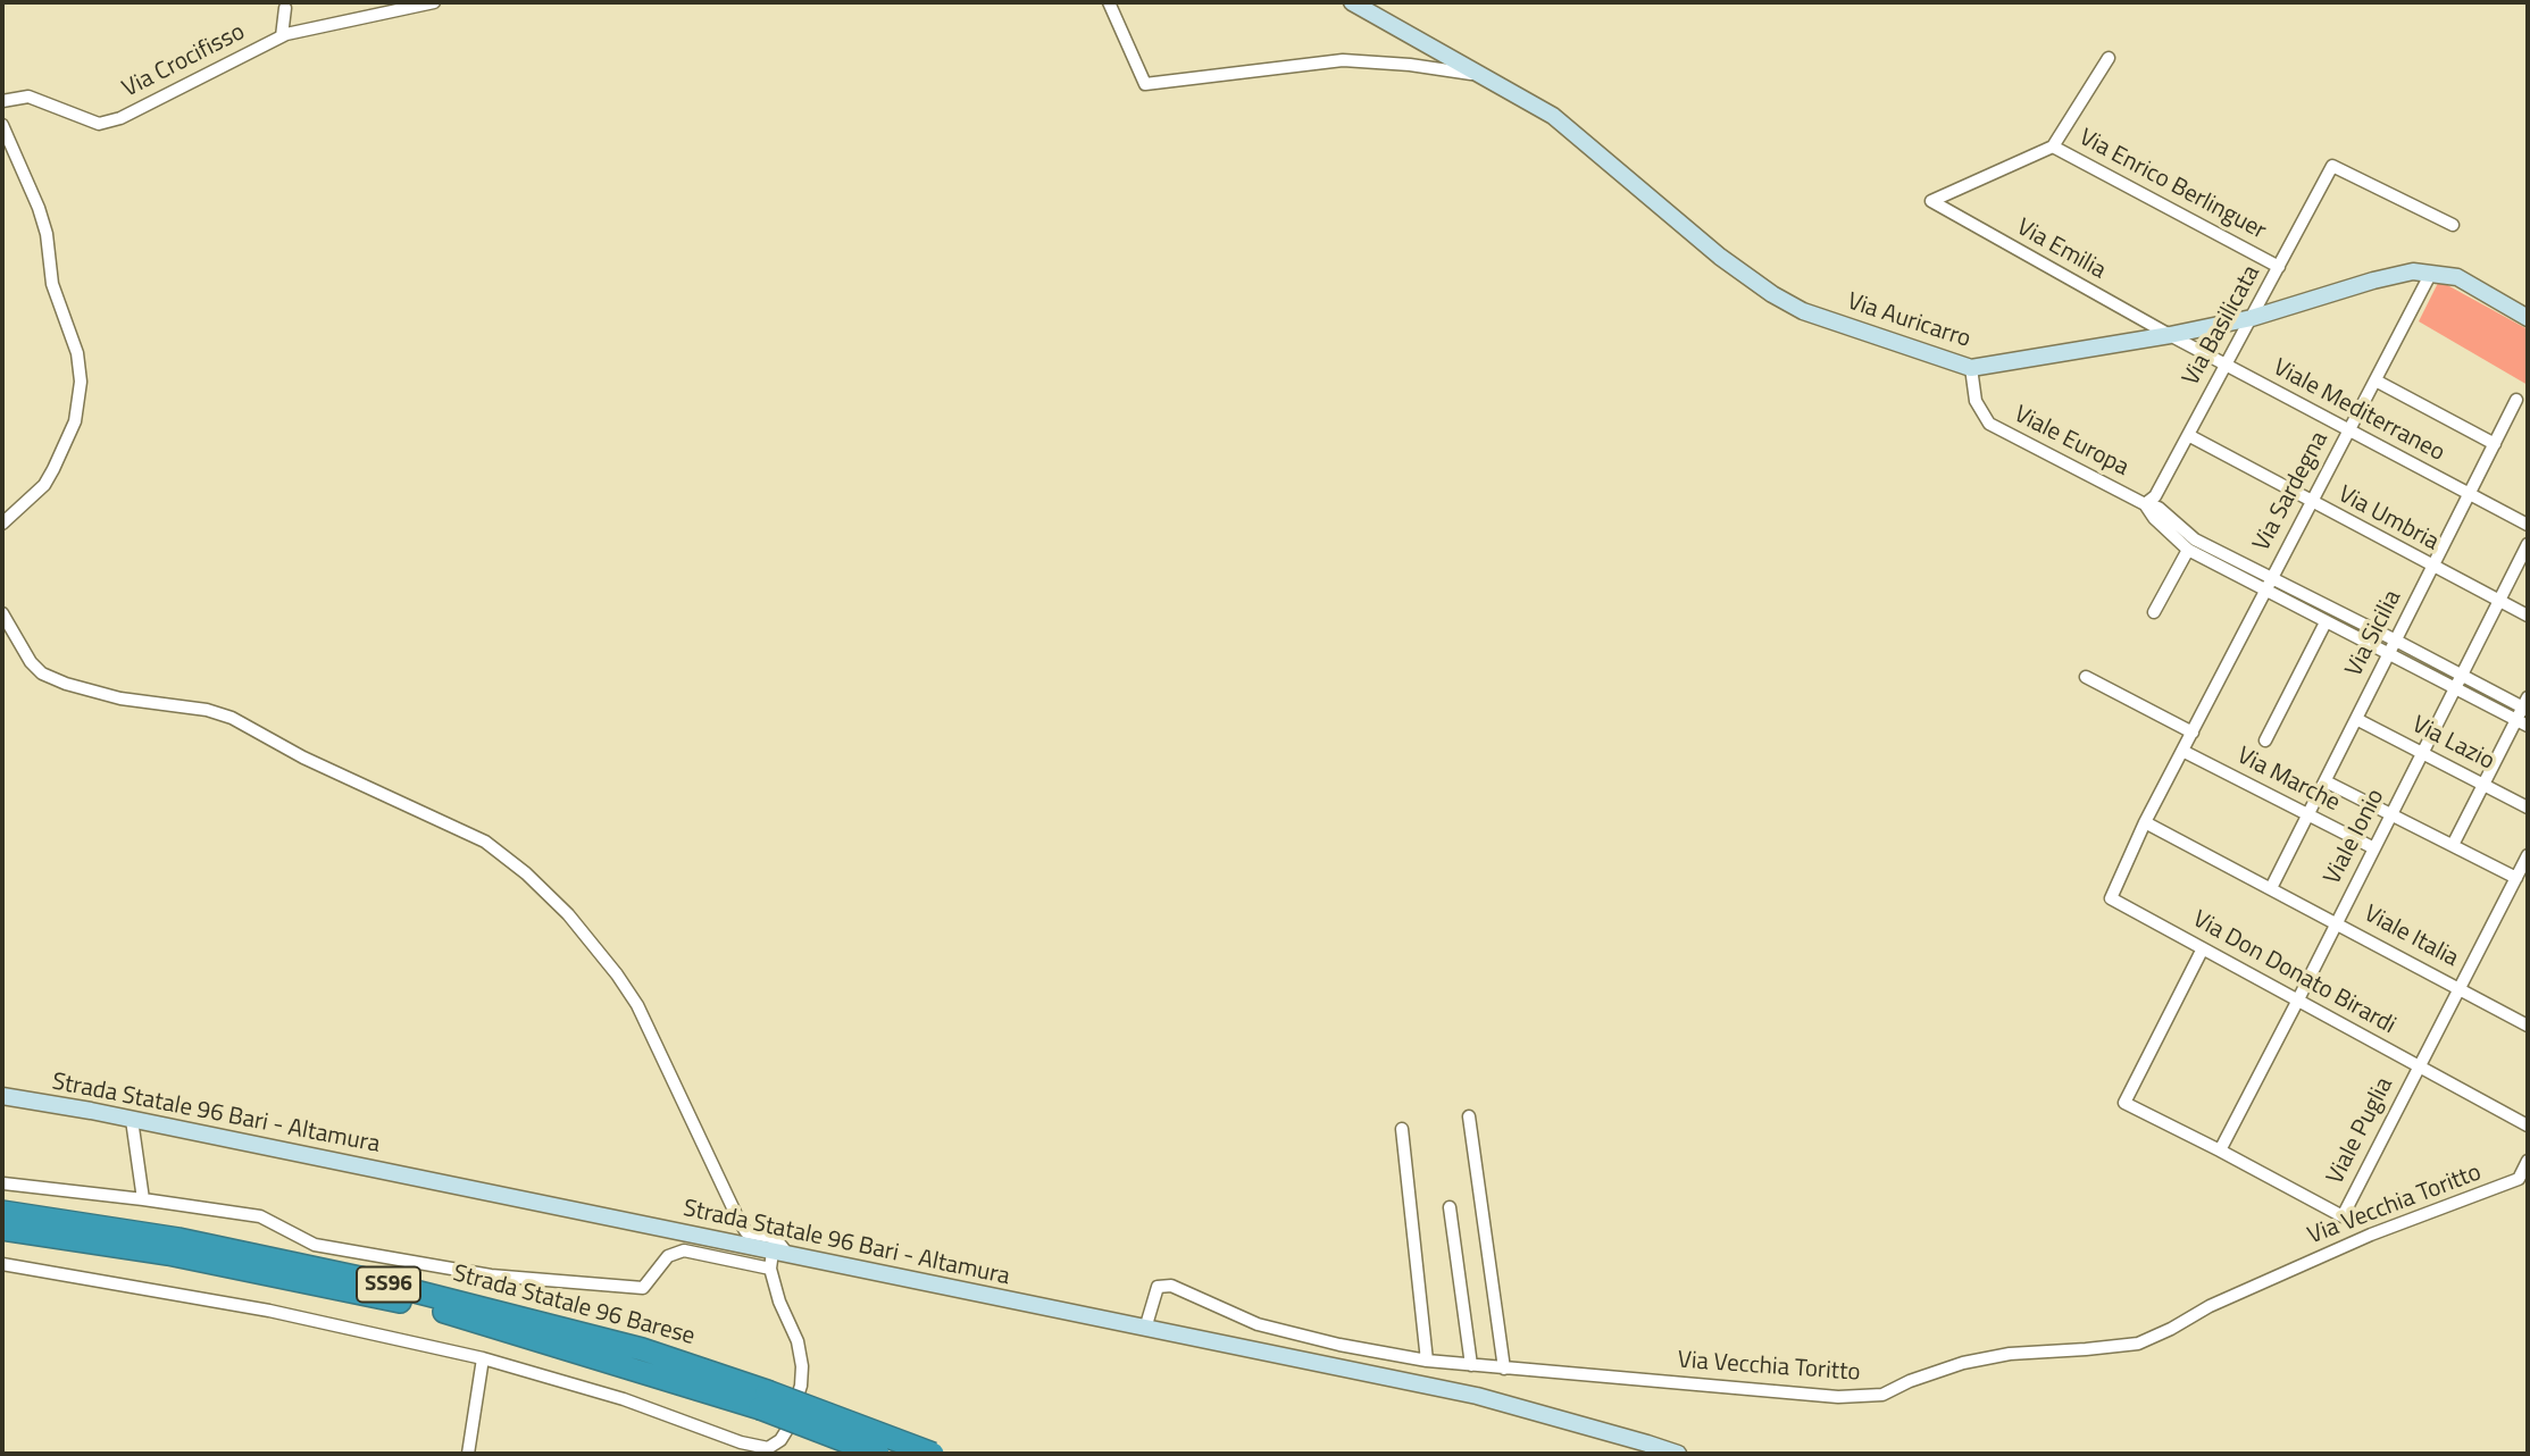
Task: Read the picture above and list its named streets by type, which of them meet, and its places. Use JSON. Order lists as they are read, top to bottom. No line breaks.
{"streets":{"highway":["SS96","Strada Statale 96 Barese"],"street":["Via Crocifisso","Via Enrico Berlinguer","Via Emilia","Via Auricarro","Via Basilicata","Viale Mediterraneo","Viale Europa","Via Sardegna","Via Umbria","Via Sicilia","Via Lazio","Via Marche","Viale Ionio","Viale Italia","Via Don Donato Birardi","Strada Statale 96 Bari - Altamura","Viale Puglia","Via Vecchia Toritto"]},"crossings":[["Via Enrico Berlinguer","Via Emilia"],["Via Enrico Berlinguer","Via Basilicata"],["Via Emilia","Via Auricarro"],["Via Emilia","Viale Mediterraneo"],["Via Auricarro","Via Basilicata"],["Via Auricarro","Viale Mediterraneo"],["Via Auricarro","Viale Europa"],["Via Auricarro","Via Sardegna"],["Via Basilicata","Viale Mediterraneo"],["Via Basilicata","Viale Europa"],["Via Basilicata","Via Umbria"],["Viale Mediterraneo","Via Sardegna"],["Viale Mediterraneo","Via Sicilia"],["Viale Europa","Via Sardegna"],["Viale Europa","Via Sicilia"],["Viale Europa","Viale Ionio"],["Via Sardegna","Via Umbria"],["Via Sardegna","Via Marche"],["Via Sardegna","Viale Italia"],["Via Sardegna","Via Don Donato Birardi"],["Via Umbria","Via Sicilia"],["Via Umbria","Viale Ionio"],["Via Sicilia","Via Lazio"],["Via Sicilia","Via Marche"],["Via Sicilia","Viale Italia"],["Via Lazio","Viale Ionio"],["Via Marche","Viale Ionio"],["Viale Ionio","Viale Italia"],["Viale Ionio","Via Don Donato Birardi"],["Viale Ionio","Viale Puglia"],["Viale Italia","Via Don Donato Birardi"],["Viale Italia","Viale Puglia"],["Via Don Donato Birardi","Viale Puglia"],["Strada Statale 96 Bari - Altamura","Via Vecchia Toritto"]]}
